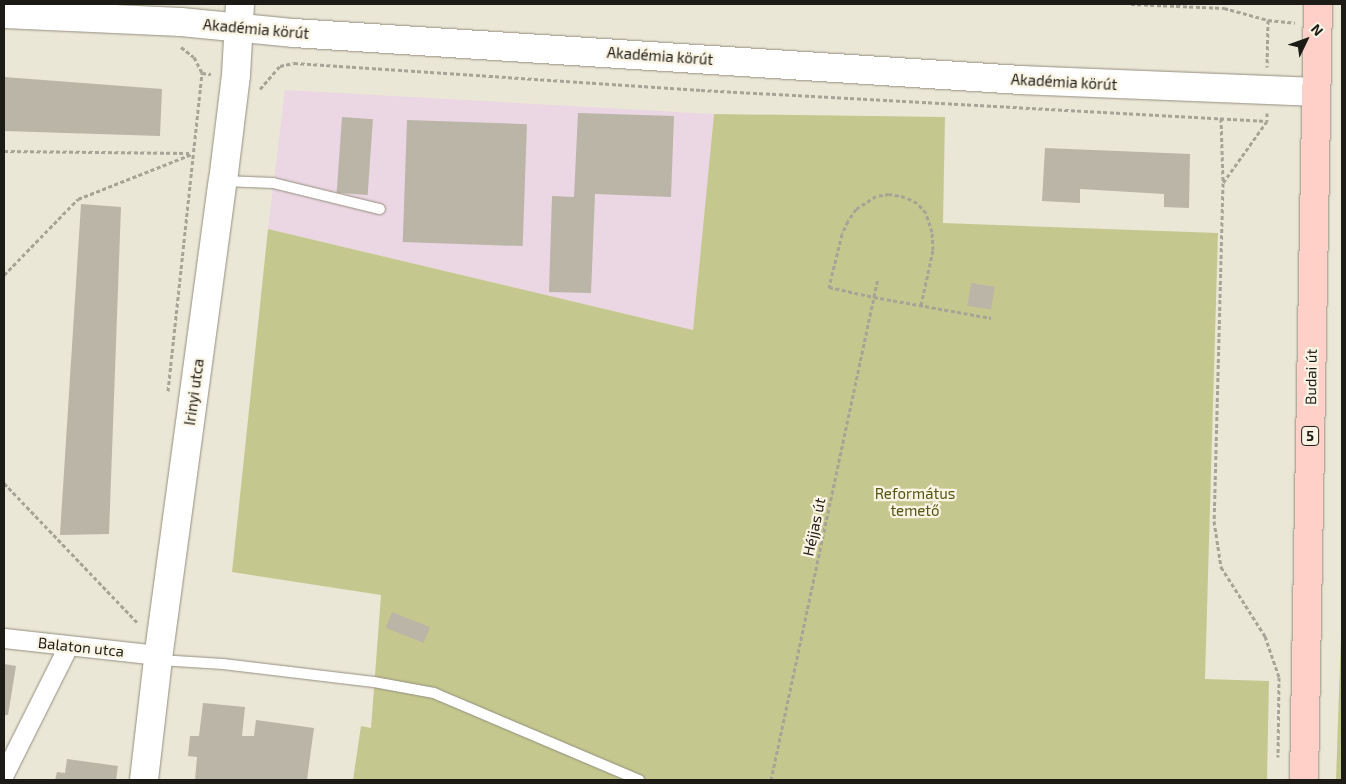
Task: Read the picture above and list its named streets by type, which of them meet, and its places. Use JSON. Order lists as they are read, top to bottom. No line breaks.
{"streets":{"main road":["Budai út","5"],"street":["Akadémia körút","Irinyi utca","Balaton utca"],"path":["Héjjas út"]},"crossings":[["Akadémia körút","Budai út"],["Akadémia körút","Irinyi utca"],["Irinyi utca","Balaton utca"]],"parks":["Református temető"],"north":"top right"}
